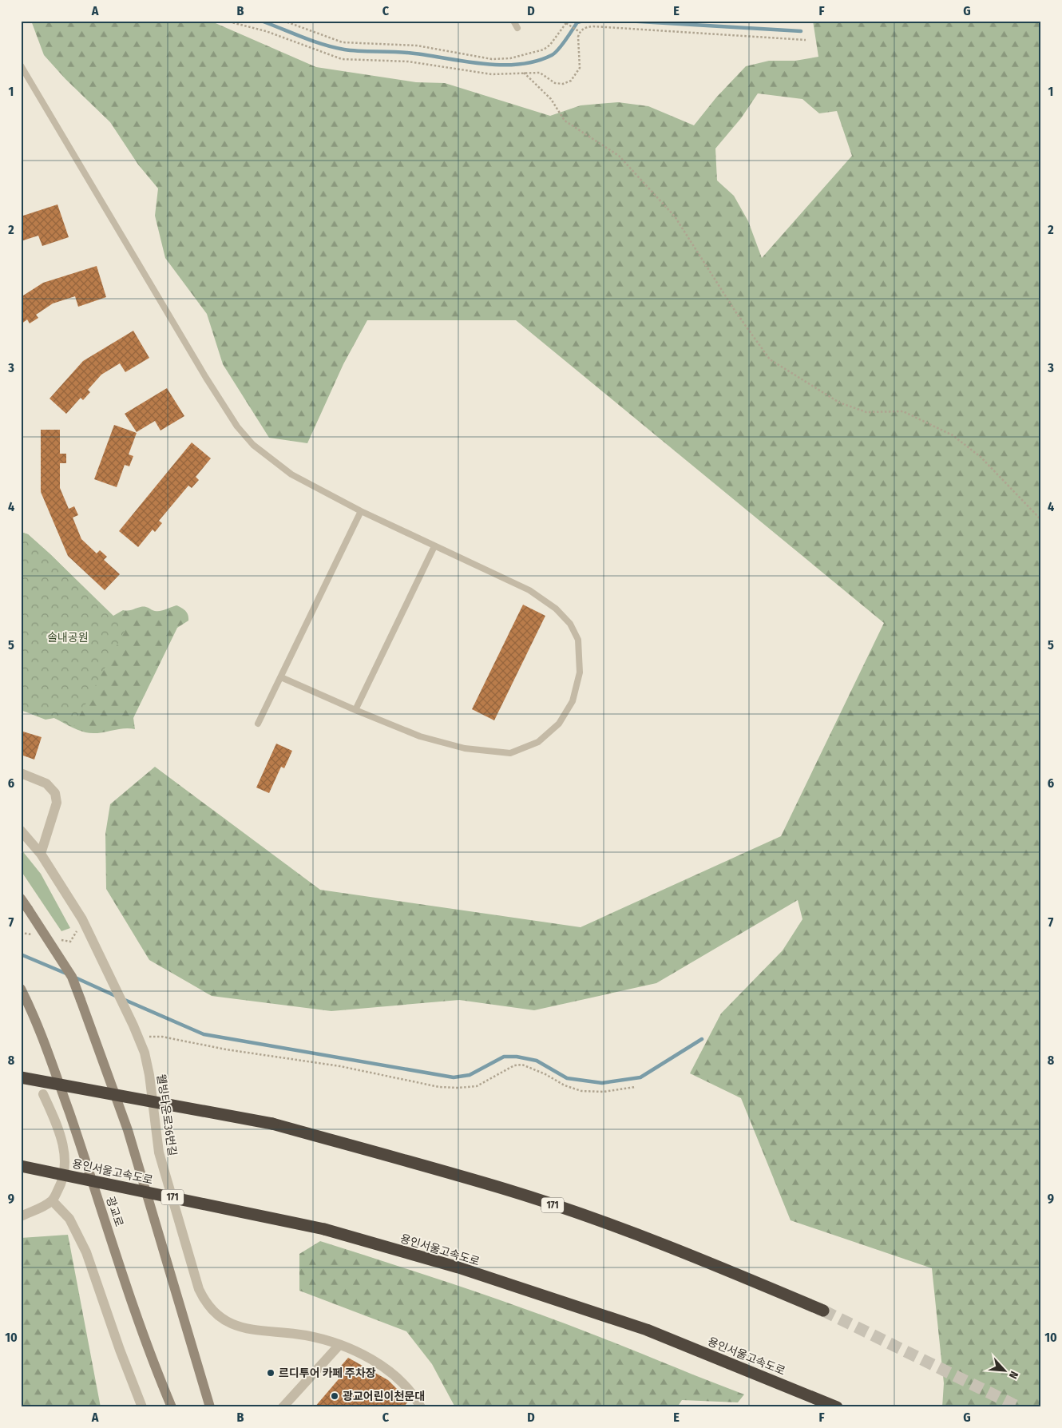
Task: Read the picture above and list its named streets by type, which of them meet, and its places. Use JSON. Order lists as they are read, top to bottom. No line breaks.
{"streets":{"highway":["용인서울고속도로","171"],"main road":["광교로"],"street":["웰빙타운로36번길"]},"parks":["솔내공원"],"places":["르디투어 카페 주차장","광교어린이천문대"],"north":"bottom right","grid":{"columns":["A","B","C","D","E","F","G"],"rows":["1","2","3","4","5","6","7","8","9","10"]}}
